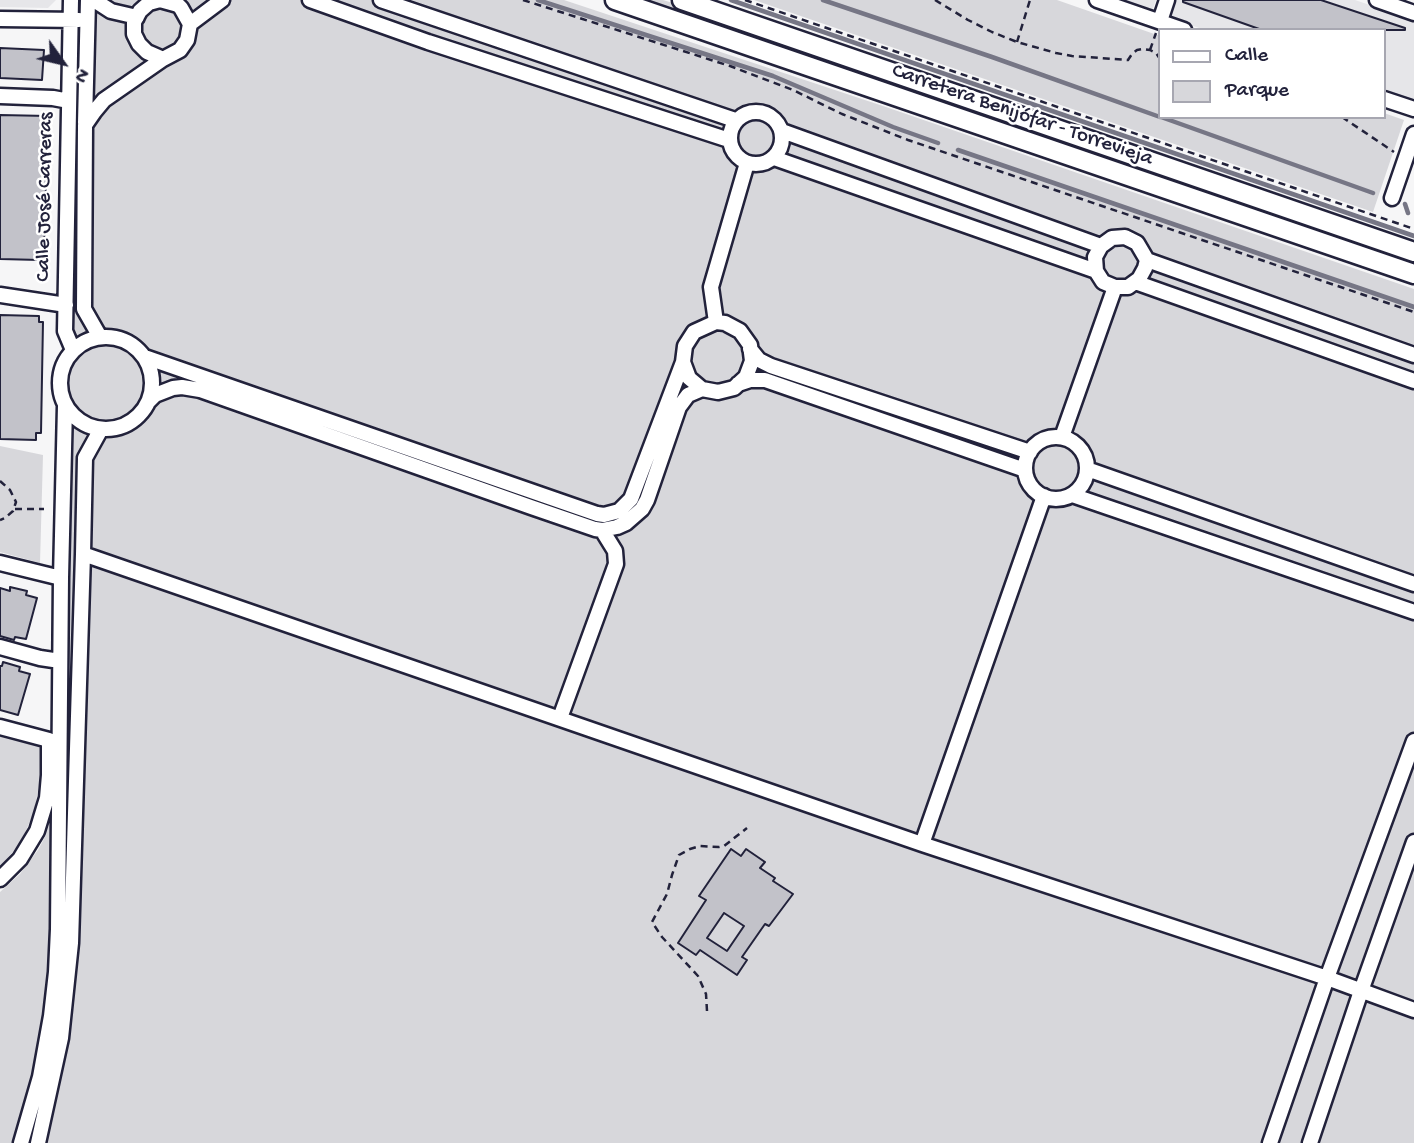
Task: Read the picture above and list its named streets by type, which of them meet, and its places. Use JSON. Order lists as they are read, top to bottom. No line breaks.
{"streets":{"main road":["Carretera Benijófar - Torrevieja"],"street":["Calle José Carreras"]},"legend":["Calle","Parque"],"north":"bottom right"}
